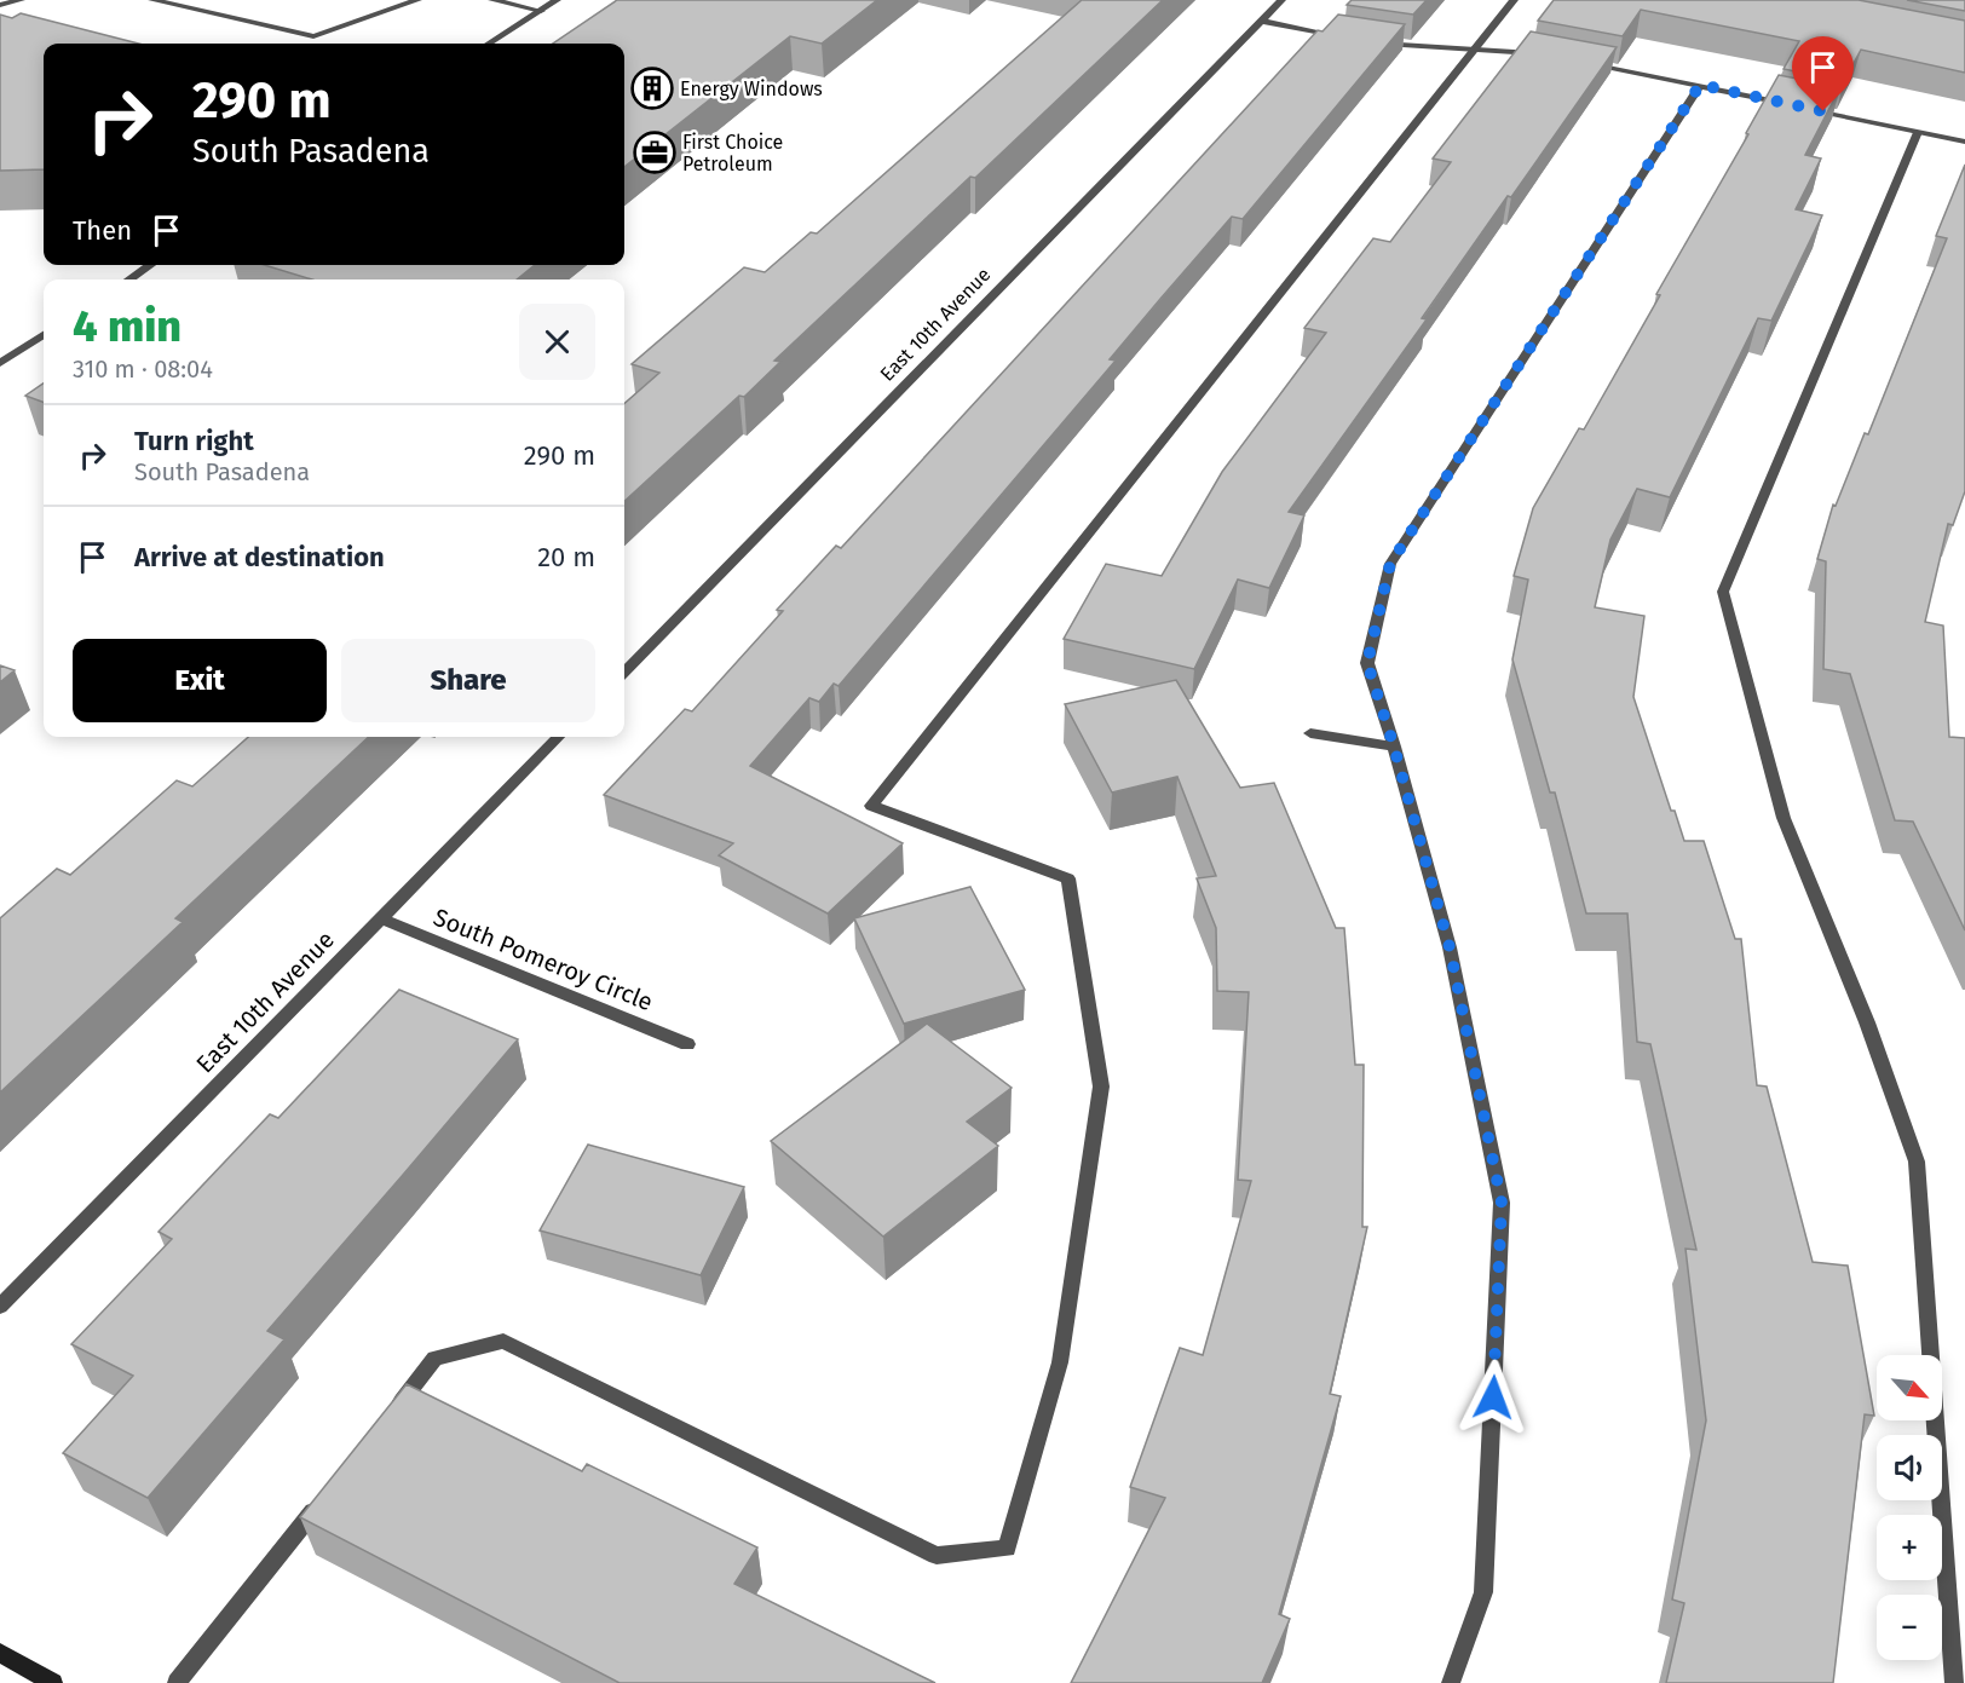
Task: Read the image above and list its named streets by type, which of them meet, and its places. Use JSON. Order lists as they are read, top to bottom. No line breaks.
{"streets":{"street":["East 10th Avenue","South Pomeroy Circle"]},"crossings":[["East 10th Avenue","South Pomeroy Circle"]],"places":{"building":["Energy Windows"],"office":["First Choice Petroleum"]},"north":"bottom right","page":{"turn":["290 m","South Pasadena"],"then":"Then","heading":["4 min","310 m · 08:04"],"list":[{"name":"Turn right","note":"South Pasadena","value":"290 m"},{"name":"Arrive at destination","value":"20 m"}],"buttons":["Exit","Share"],"map_buttons":["+","−"]}}
